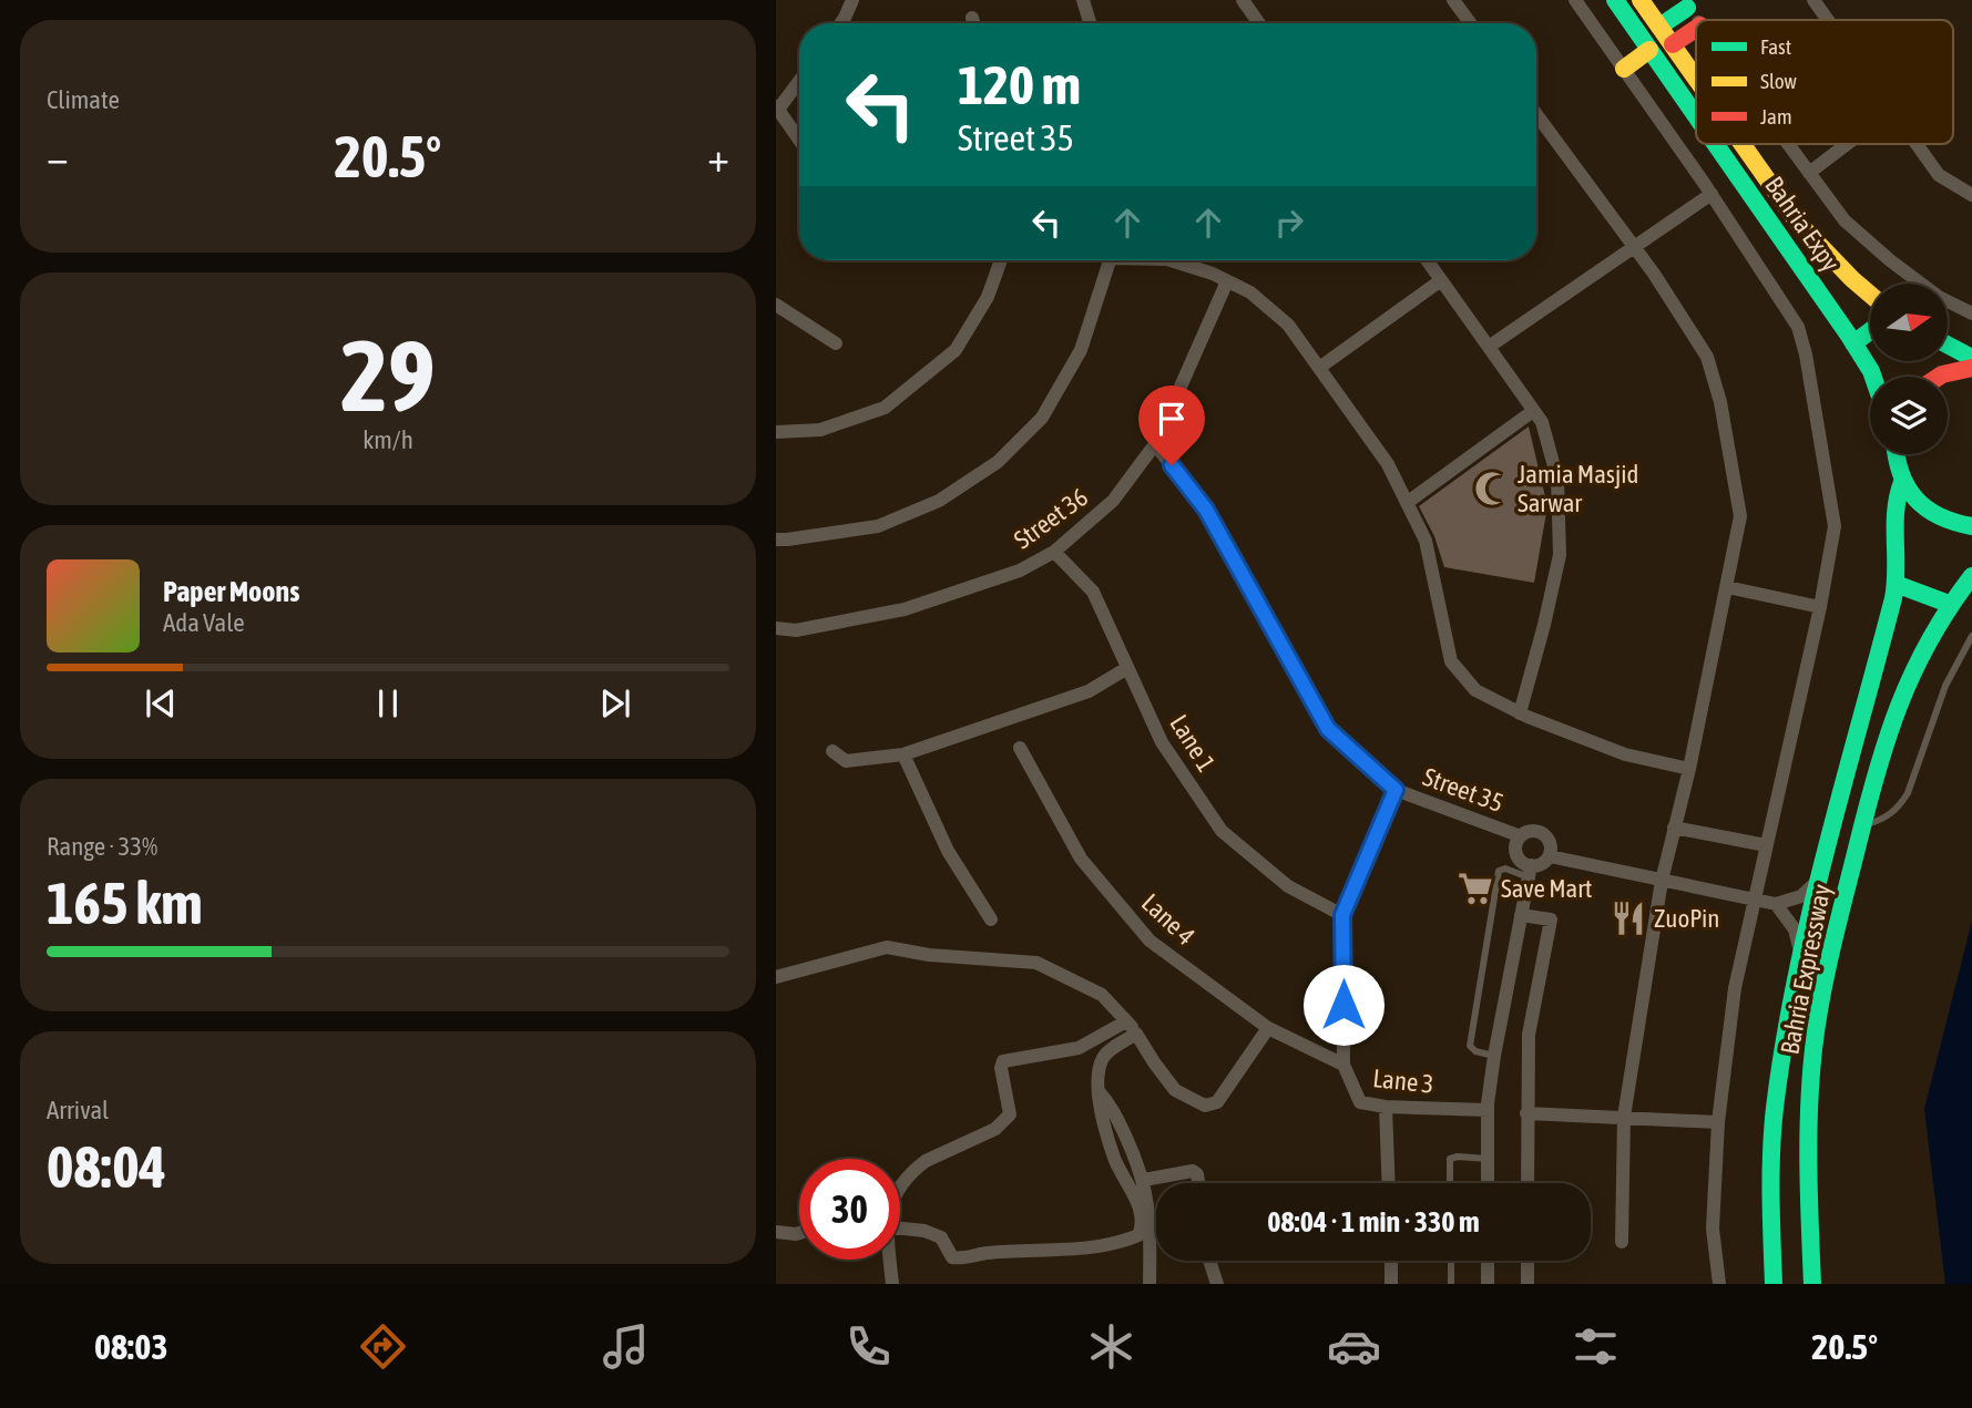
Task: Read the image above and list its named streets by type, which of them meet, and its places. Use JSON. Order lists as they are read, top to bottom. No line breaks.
{"streets":{"main road":["Bahria Expy","Bahria Expressway"],"street":["Street 36","Lane 1","Street 35","Lane 4","Lane 3"]},"crossings":[["Street 36","Lane 1"],["Street 36","Street 35"],["Lane 1","Lane 3"],["Street 35","Lane 3"],["Lane 4","Lane 3"]],"places":{"mosque":["Jamia Masjid Sarwar"],"supermarket":["Save Mart"],"restaurant":["ZuoPin"]},"legend":["Fast","Slow","Jam"],"north":"right","page":{"tile":["Climate",["29","km/h"],["Range · 33%","165 km"],["Arrival","08:04"]],"turn":["120 m","Street 35"],"heat":["−","20.5°","+"],"song":["Paper Moons","Ada Vale"],"limit":"30","trip":"08:04 · 1 min · 330 m","tabs":["08:03","20.5°"]}}
